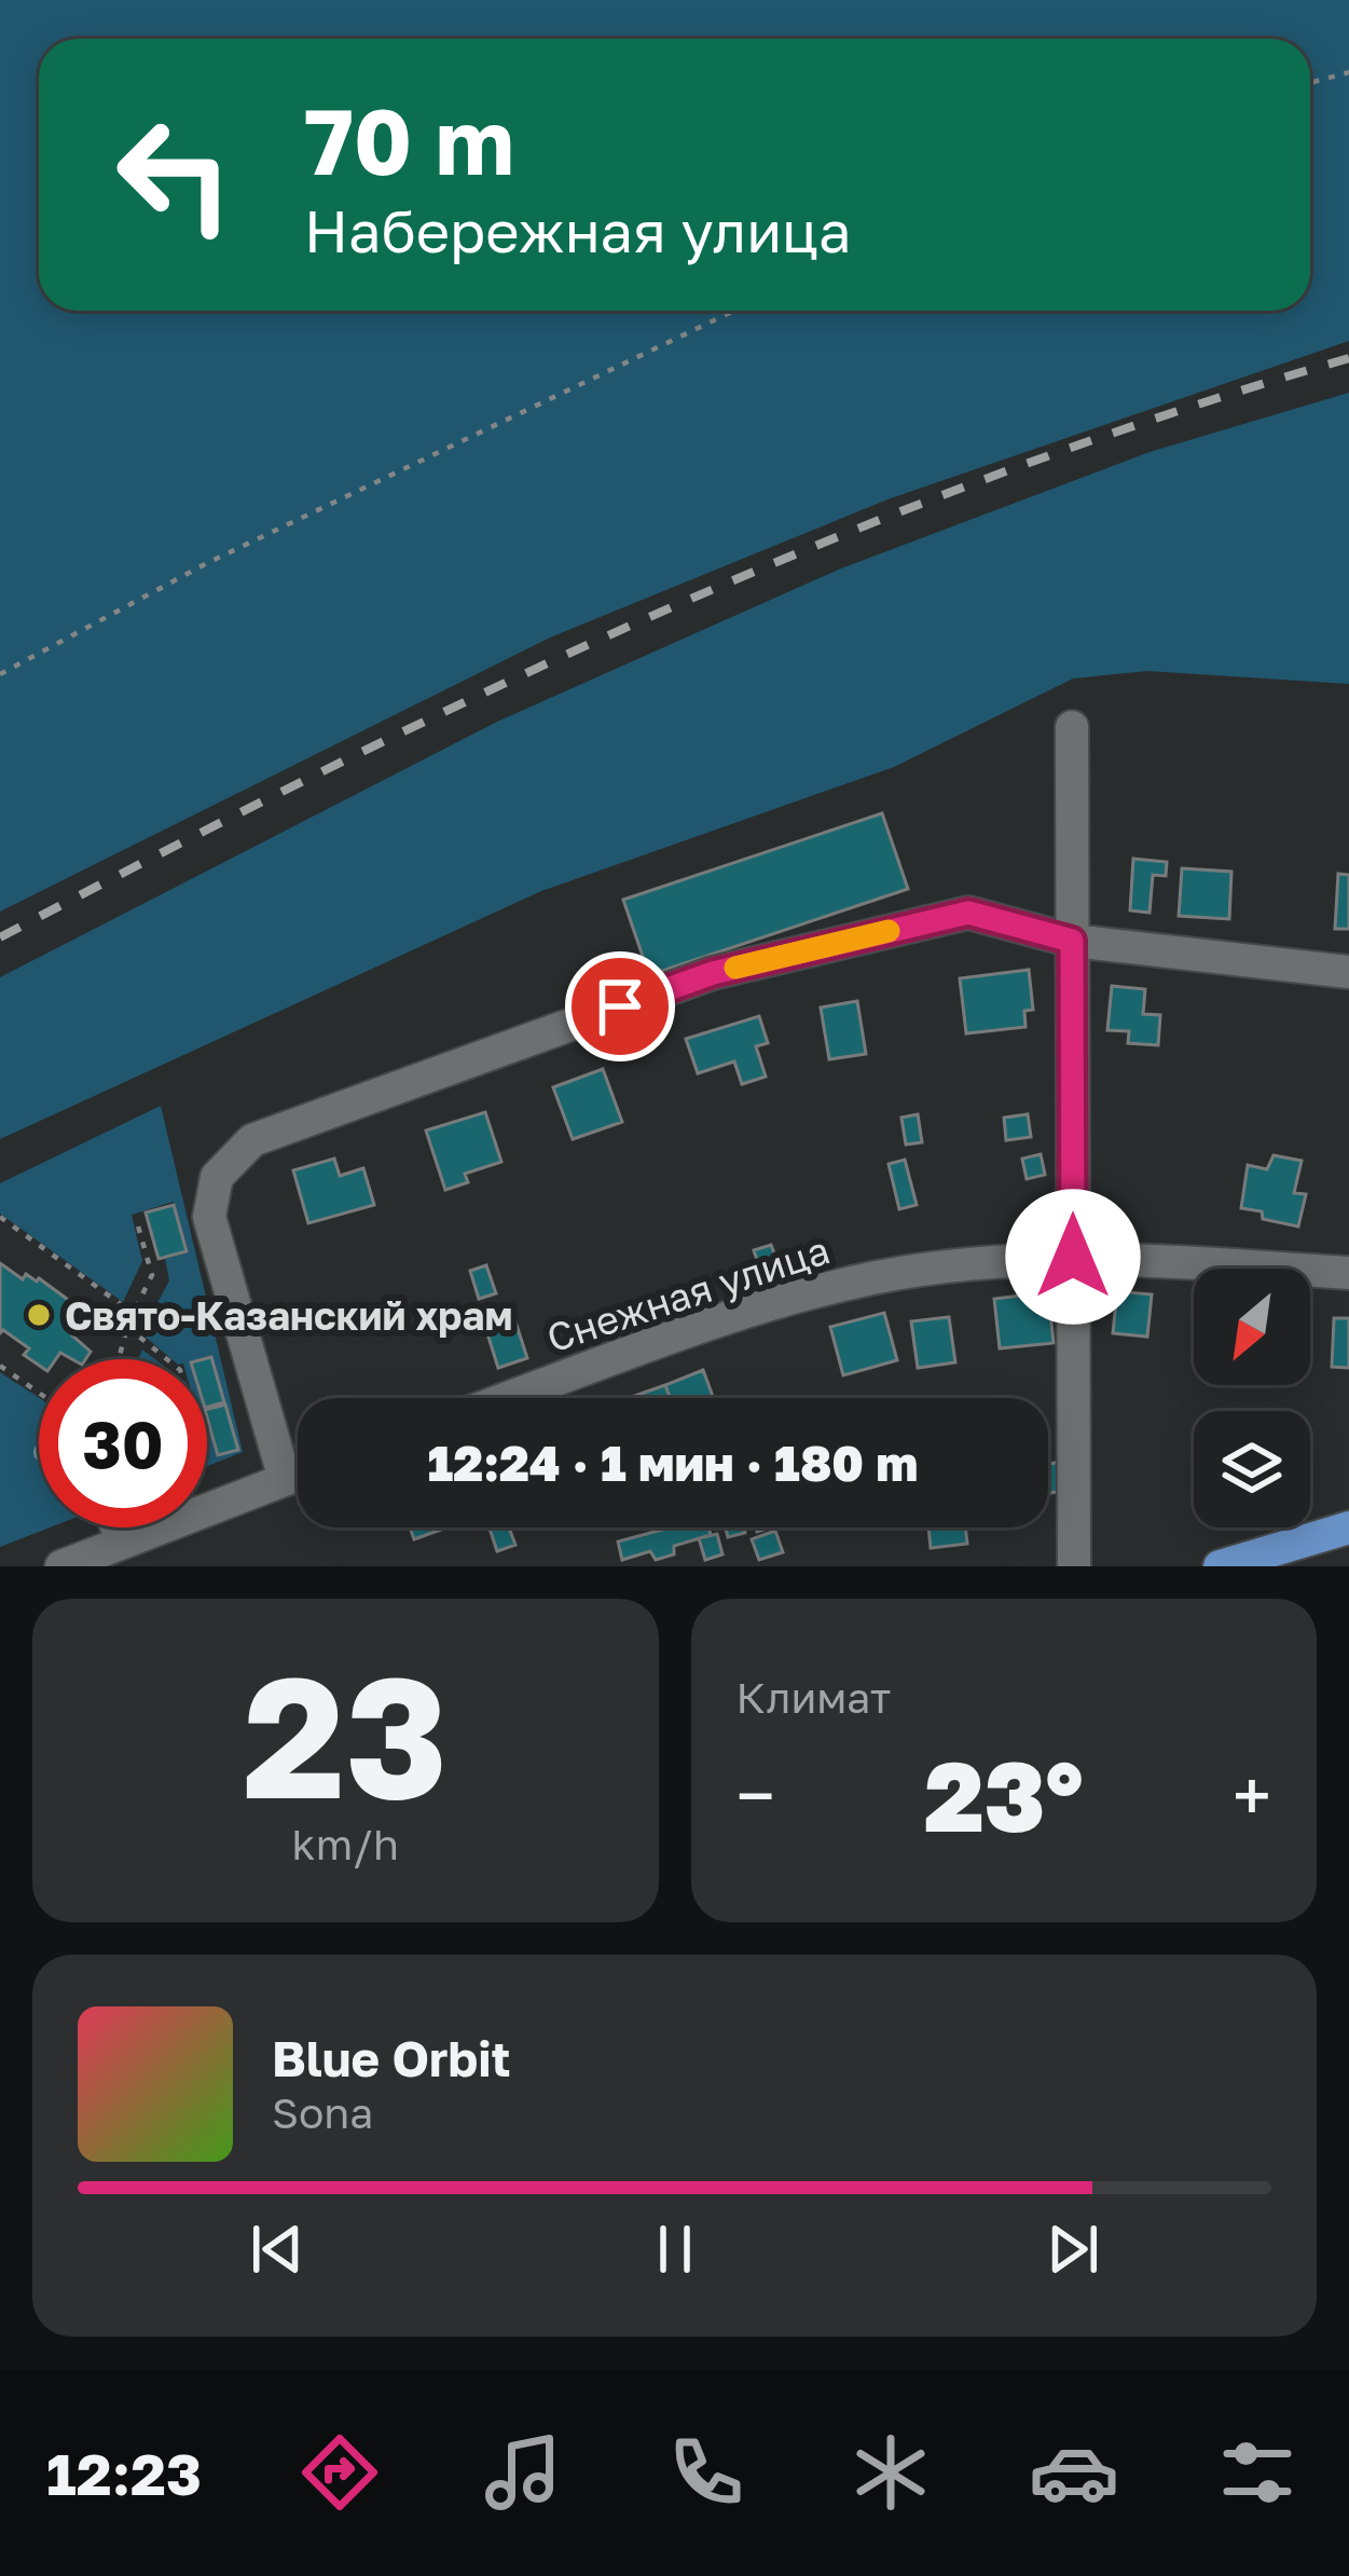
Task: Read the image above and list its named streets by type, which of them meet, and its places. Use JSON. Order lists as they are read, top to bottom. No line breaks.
{"streets":{"street":["Снежная улица"]},"places":["Свято-Казанский храм"],"north":"bottom left","page":{"turn":["70 m","Набережная улица"],"limit":"30","trip":"12:24 · 1 мин · 180 m","tile":[["23","km/h"],"Климат"],"heat":["−","23°","+"],"song":["Blue Orbit","Sona"],"tabs":"12:23"}}
